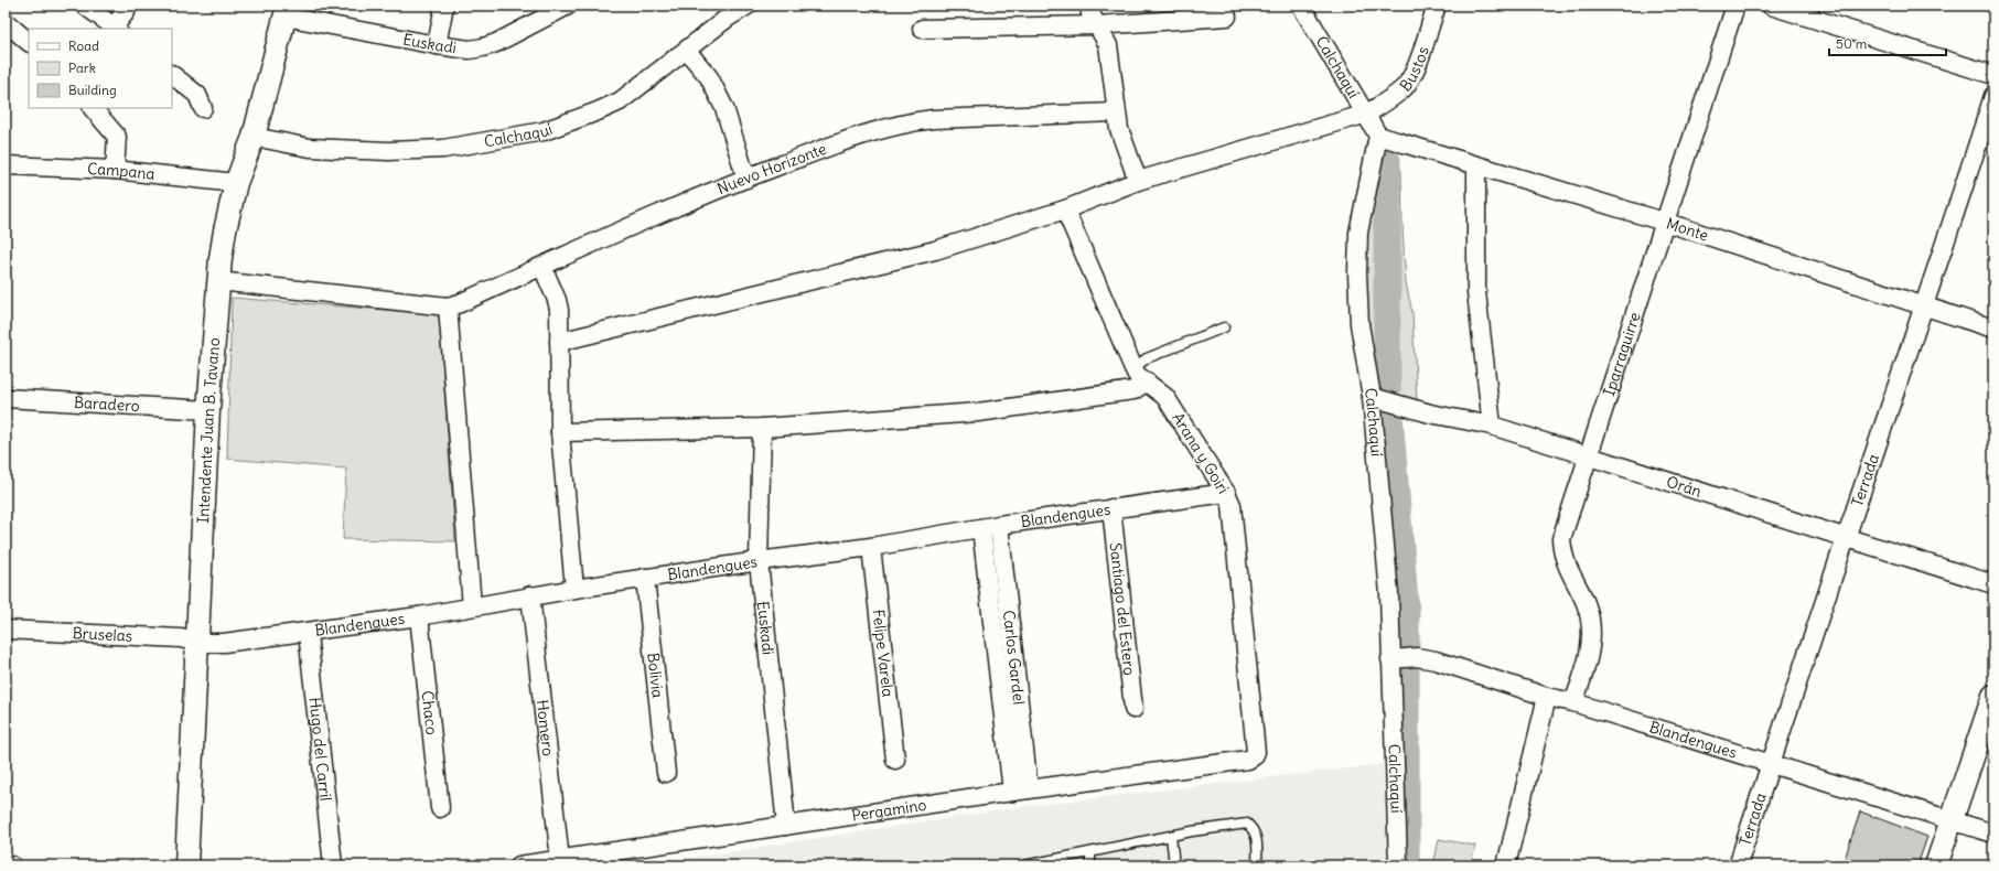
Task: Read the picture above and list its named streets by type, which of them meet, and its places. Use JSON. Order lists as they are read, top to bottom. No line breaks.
{"streets":{"street":["Euskadi","Calchaquí","Bustos","Nuevo Horizonte","Campana","Monte","Iparraguirre","Baradero","Intendente Juan B. Tavano","Arana y Goiri","Terrada","Orán","Blandengues","Santiago del Estero","Bruselas","Felipe Varela","Carlos Gardel","Bolivia","Chaco","Homero","Hugo del Carril","Pergamino"]},"crossings":[["Euskadi","Intendente Juan B. Tavano"],["Euskadi","Blandengues"],["Euskadi","Pergamino"],["Calchaquí","Bustos"],["Calchaquí","Monte"],["Calchaquí","Intendente Juan B. Tavano"],["Calchaquí","Orán"],["Calchaquí","Blandengues"],["Bustos","Arana y Goiri"],["Campana","Intendente Juan B. Tavano"],["Monte","Iparraguirre"],["Monte","Terrada"],["Iparraguirre","Orán"],["Iparraguirre","Blandengues"],["Baradero","Intendente Juan B. Tavano"],["Intendente Juan B. Tavano","Blandengues"],["Intendente Juan B. Tavano","Bruselas"],["Arana y Goiri","Blandengues"],["Arana y Goiri","Pergamino"],["Terrada","Orán"],["Terrada","Blandengues"],["Blandengues","Santiago del Estero"],["Blandengues","Bruselas"],["Blandengues","Felipe Varela"],["Blandengues","Carlos Gardel"],["Blandengues","Bolivia"],["Blandengues","Chaco"],["Blandengues","Homero"],["Blandengues","Hugo del Carril"],["Carlos Gardel","Pergamino"],["Homero","Pergamino"]],"legend":["Road","Park","Building"],"scale_bar":"50 m"}
